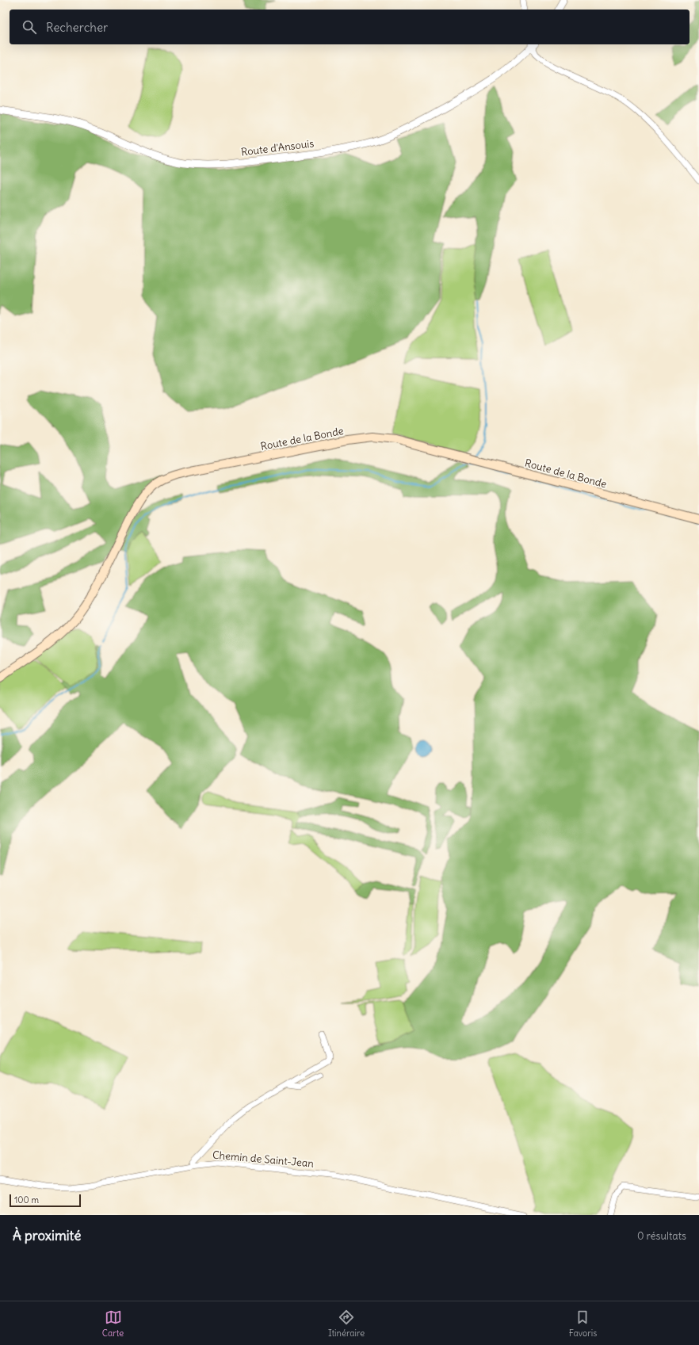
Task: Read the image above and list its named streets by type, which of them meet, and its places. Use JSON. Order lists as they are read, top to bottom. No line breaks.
{"streets":{"main road":["Route de la Bonde"],"street":["Route d'Ansouis","Chemin de Saint-Jean"]},"scale_bar":"100 m","page":{"search":"Rechercher","scale":"100 m","heading":["À proximité","0 résultats"],"nav":["Carte","Itinéraire","Favoris"]}}
